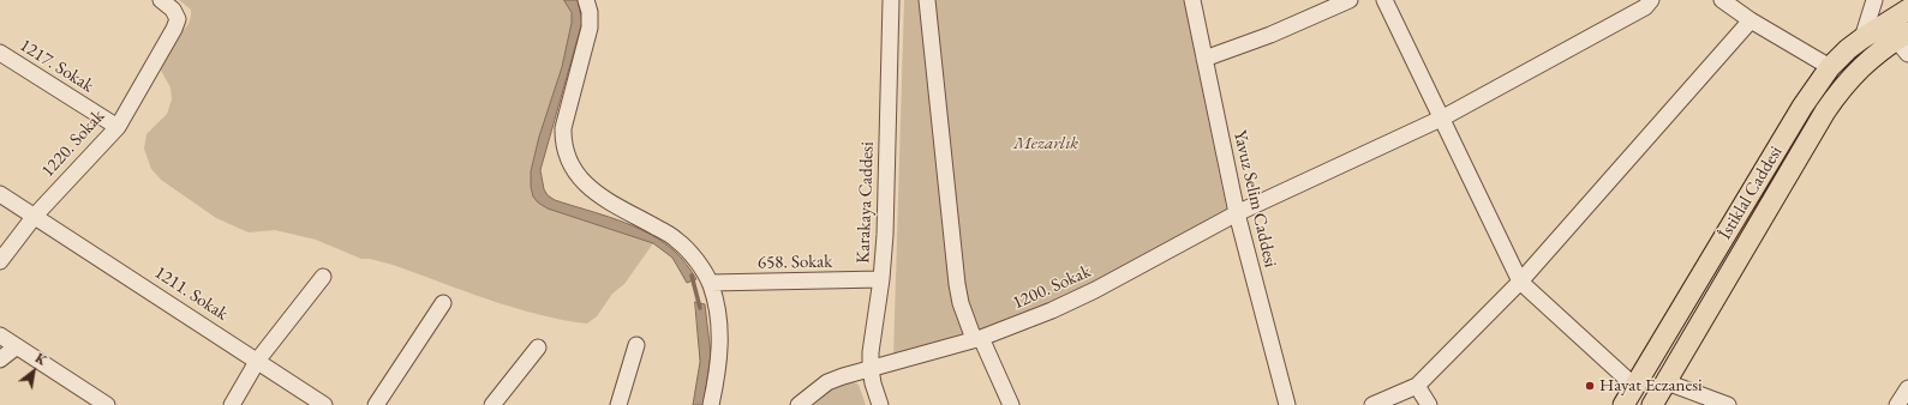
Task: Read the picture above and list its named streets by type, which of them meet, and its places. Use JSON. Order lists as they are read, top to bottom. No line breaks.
{"streets":{"main road":["İstiklal Caddesi"],"street":["1217. Sokak","1220. Sokak","Yavuz Selim Caddesi","Karakaya Caddesi","658. Sokak","1200. Sokak","1211. Sokak"]},"crossings":[["1217. Sokak","1220. Sokak"],["1220. Sokak","1211. Sokak"],["Yavuz Selim Caddesi","1200. Sokak"],["Karakaya Caddesi","658. Sokak"],["Karakaya Caddesi","1200. Sokak"]],"parks":["Mezarlık"],"places":["Hayat Eczanesi"],"north":"top right"}
